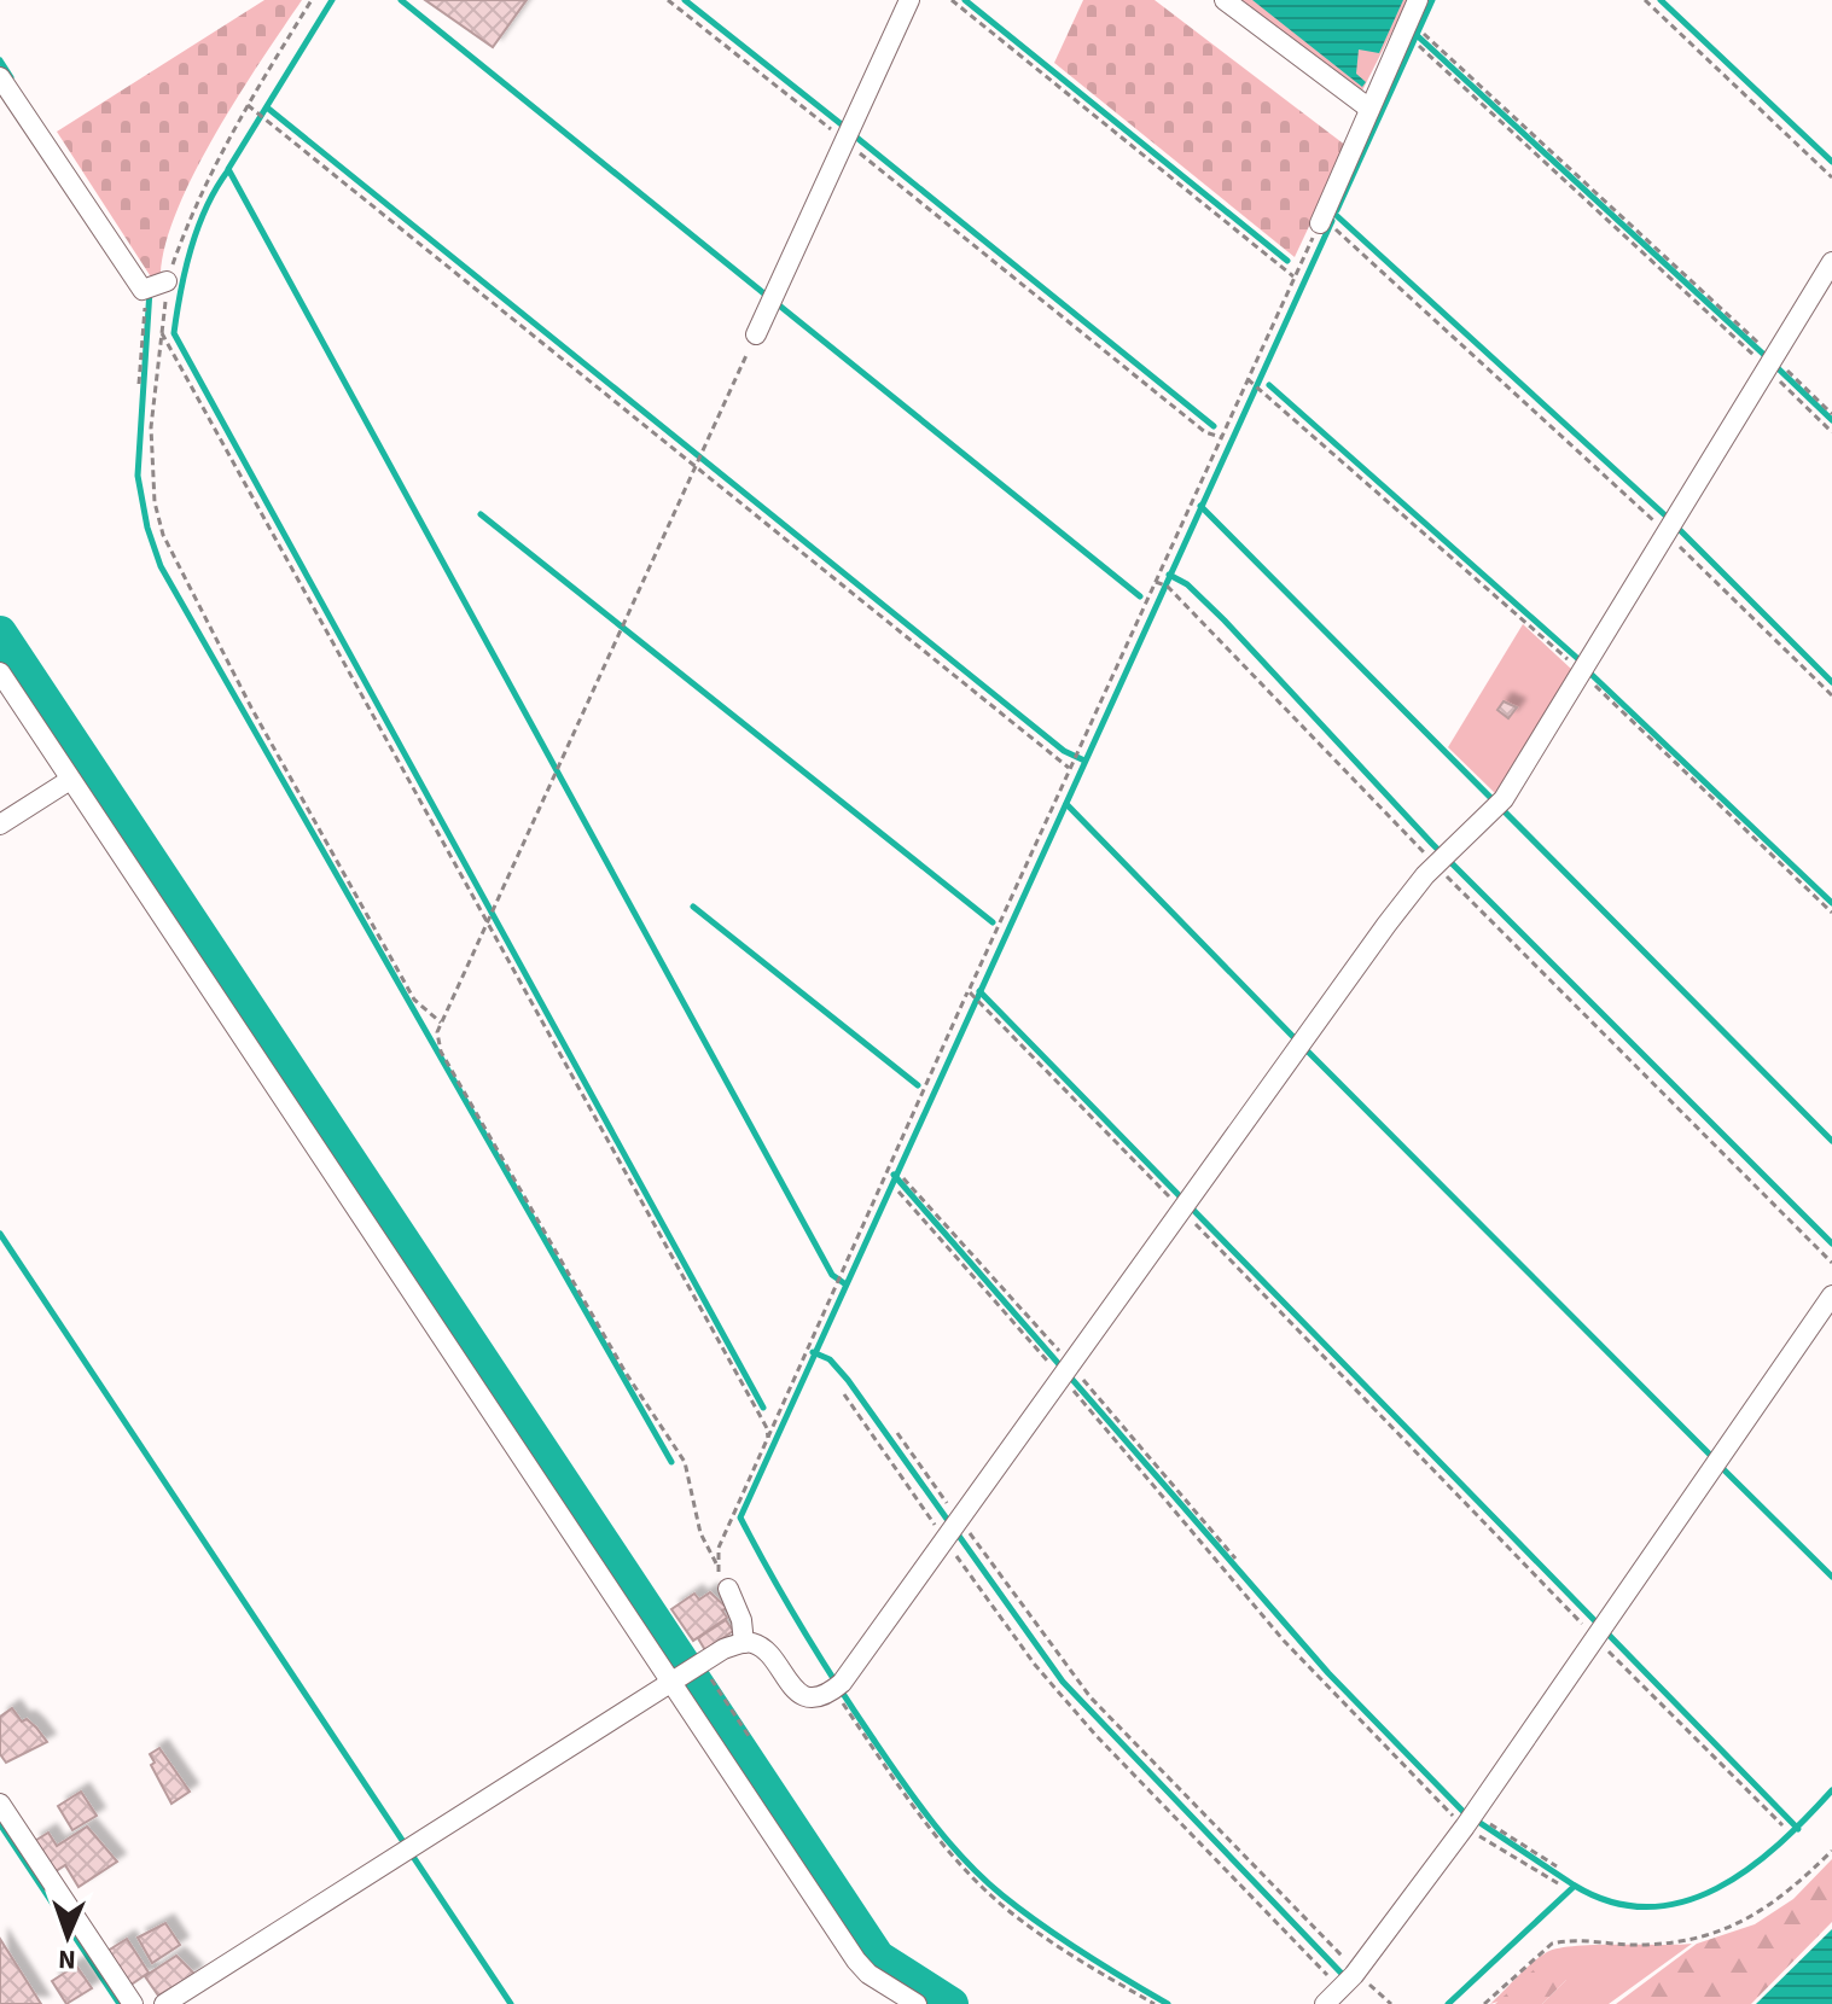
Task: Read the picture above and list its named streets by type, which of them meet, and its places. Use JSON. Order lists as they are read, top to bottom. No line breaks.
{"north":"bottom"}
